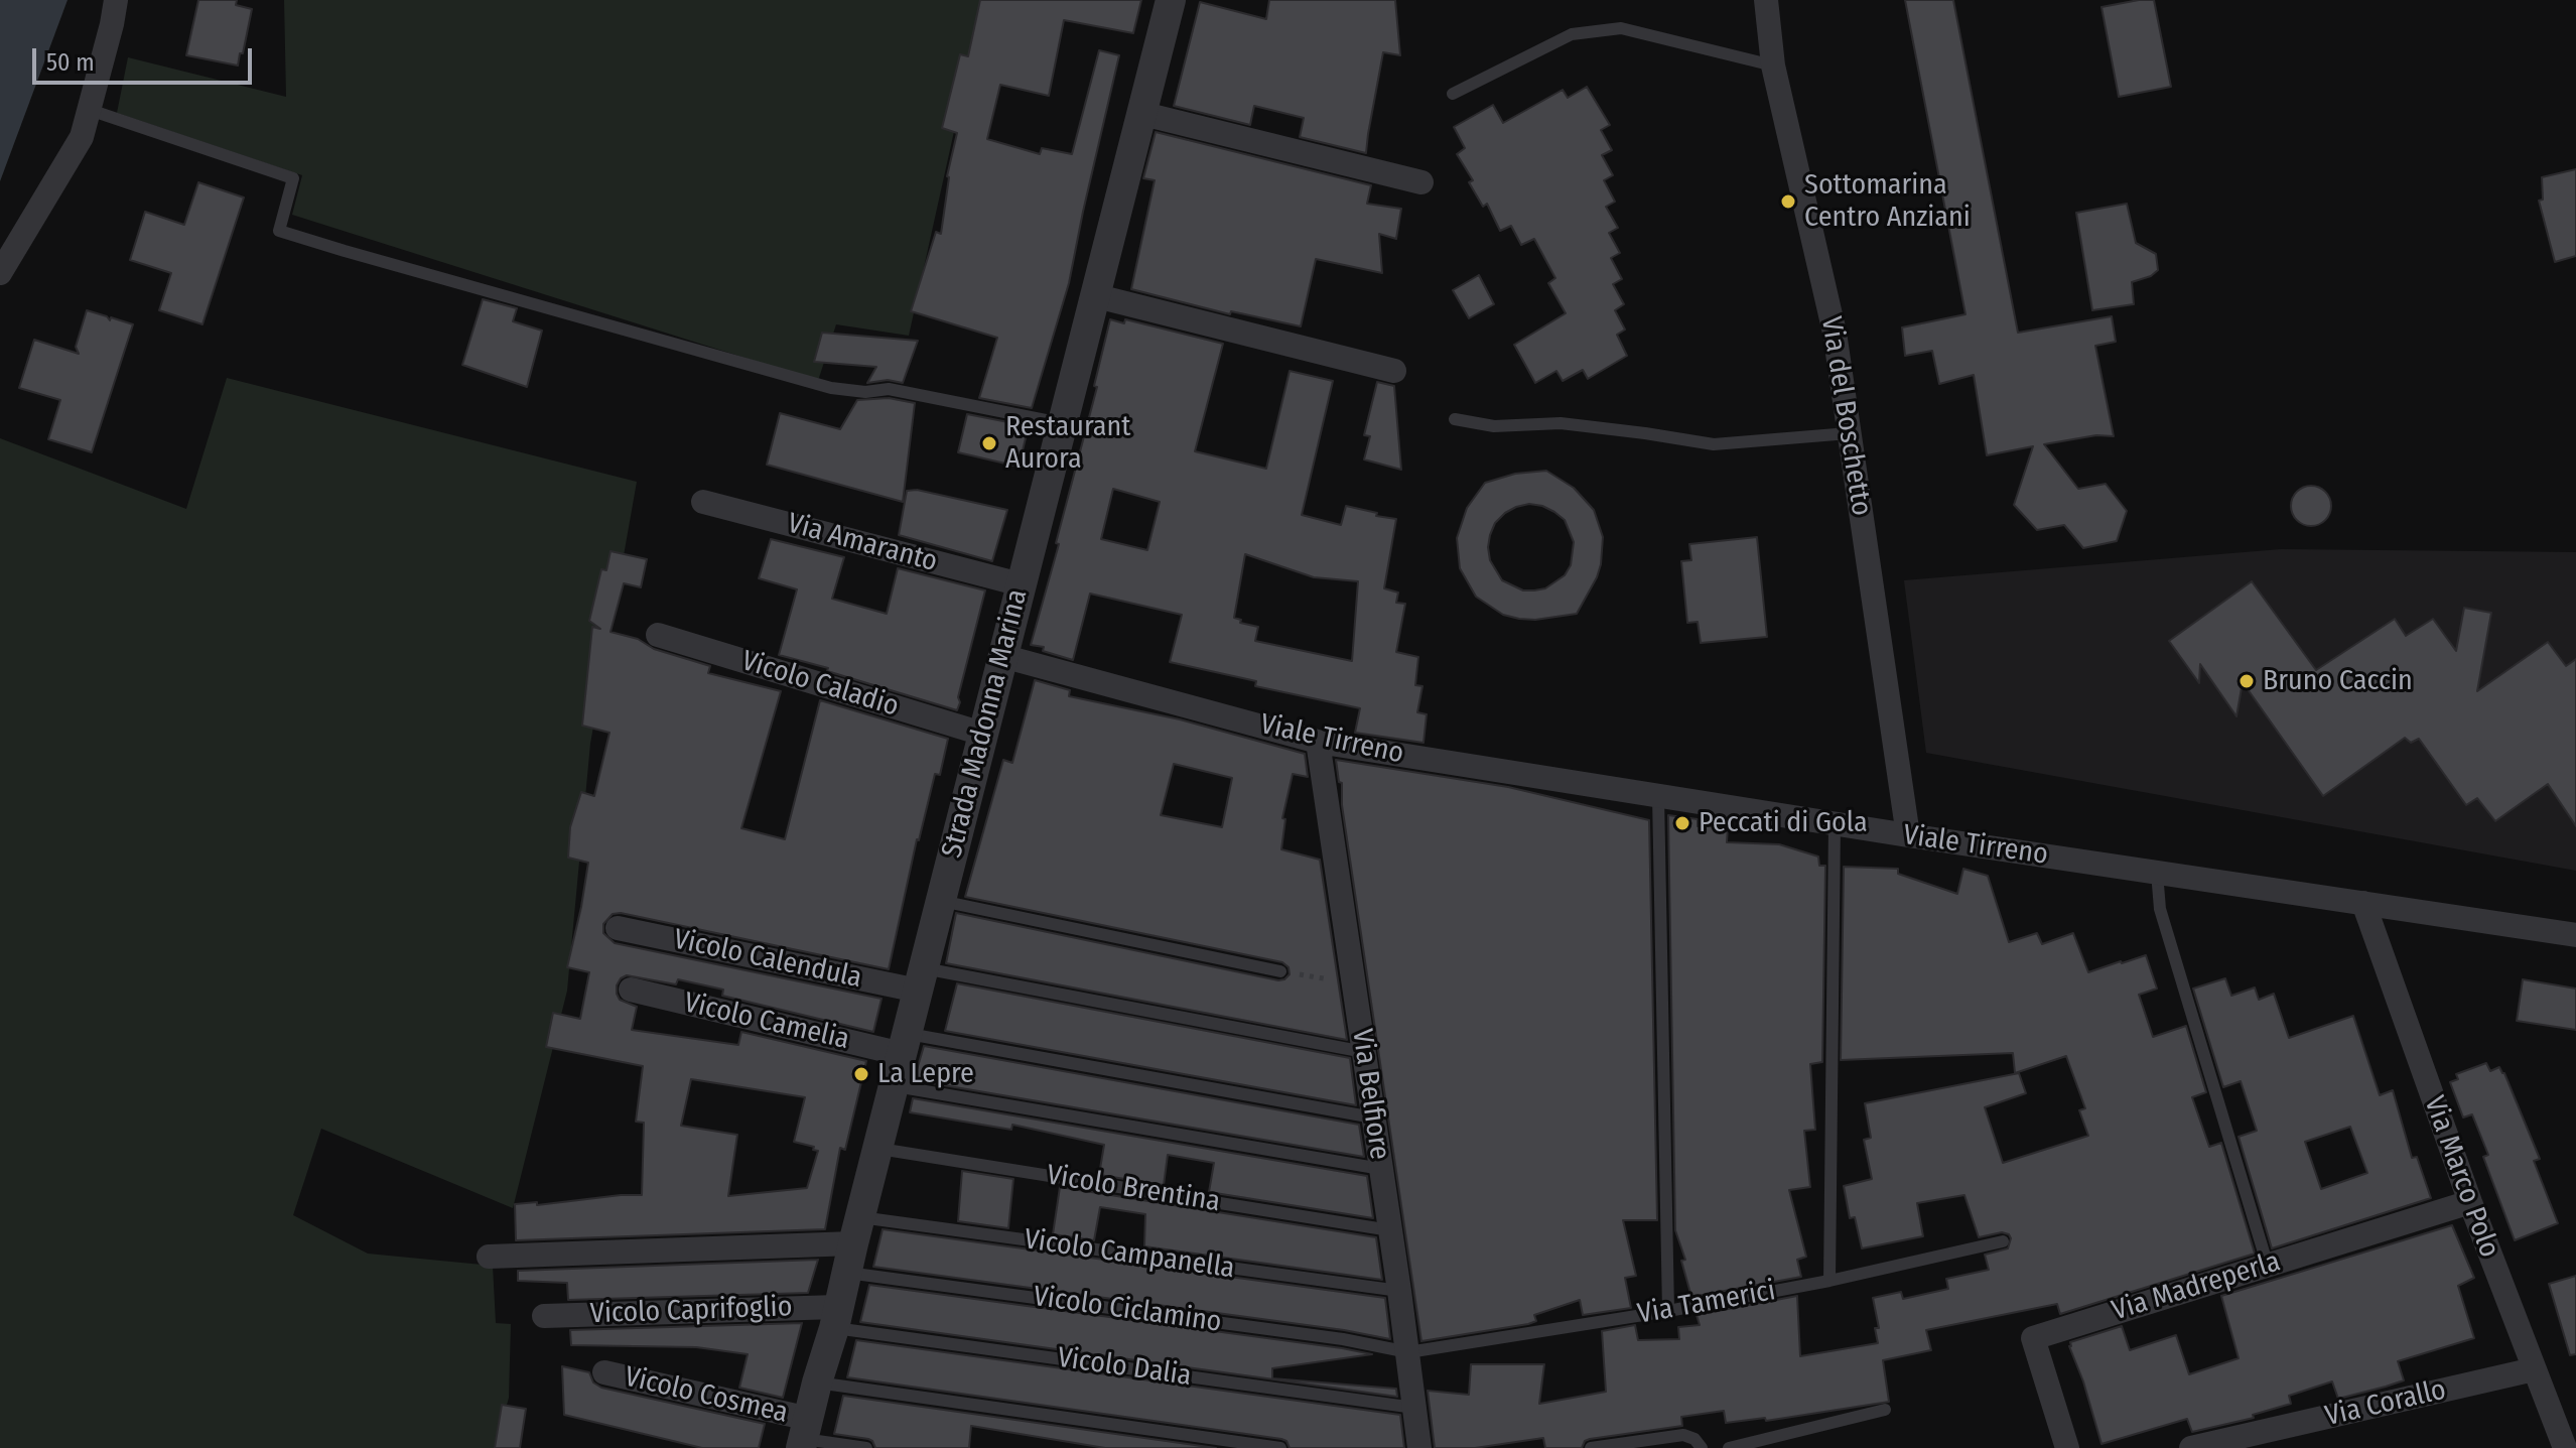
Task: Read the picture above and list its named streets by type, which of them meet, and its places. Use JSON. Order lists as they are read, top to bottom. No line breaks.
{"streets":{"street":["Via del Boschetto","Via Amaranto","Vicolo Caladio","Strada Madonna Marina","Viale Tirreno","Vicolo Calendula","Vicolo Camelia","Via Belfiore","Via Marco Polo","Via Madreperla","Vicolo Caprifoglio","Vicolo Cosmea","Via Corallo"],"lane":["Vicolo Brentina","Vicolo Campanella","Via Tamerici","Vicolo Ciclamino","Vicolo Dalia"]},"crossings":[["Via del Boschetto","Viale Tirreno"],["Via Amaranto","Strada Madonna Marina"],["Vicolo Caladio","Strada Madonna Marina"],["Strada Madonna Marina","Viale Tirreno"],["Strada Madonna Marina","Vicolo Calendula"],["Strada Madonna Marina","Vicolo Camelia"],["Strada Madonna Marina","Vicolo Brentina"],["Strada Madonna Marina","Vicolo Campanella"],["Strada Madonna Marina","Vicolo Ciclamino"],["Strada Madonna Marina","Vicolo Caprifoglio"],["Strada Madonna Marina","Vicolo Dalia"],["Strada Madonna Marina","Vicolo Cosmea"],["Viale Tirreno","Via Belfiore"],["Viale Tirreno","Via Marco Polo"],["Via Belfiore","Vicolo Brentina"],["Via Belfiore","Vicolo Campanella"],["Via Belfiore","Via Tamerici"],["Via Belfiore","Vicolo Ciclamino"],["Via Belfiore","Vicolo Dalia"],["Via Marco Polo","Via Madreperla"],["Via Marco Polo","Via Corallo"],["Vicolo Campanella","Vicolo Ciclamino"],["Via Tamerici","Vicolo Ciclamino"],["Vicolo Caprifoglio","Vicolo Dalia"]],"places":["Sottomarina Centro Anziani","Restaurant Aurora","Bruno Caccin","Peccati di Gola","La Lepre"],"scale_bar":"50 m"}
